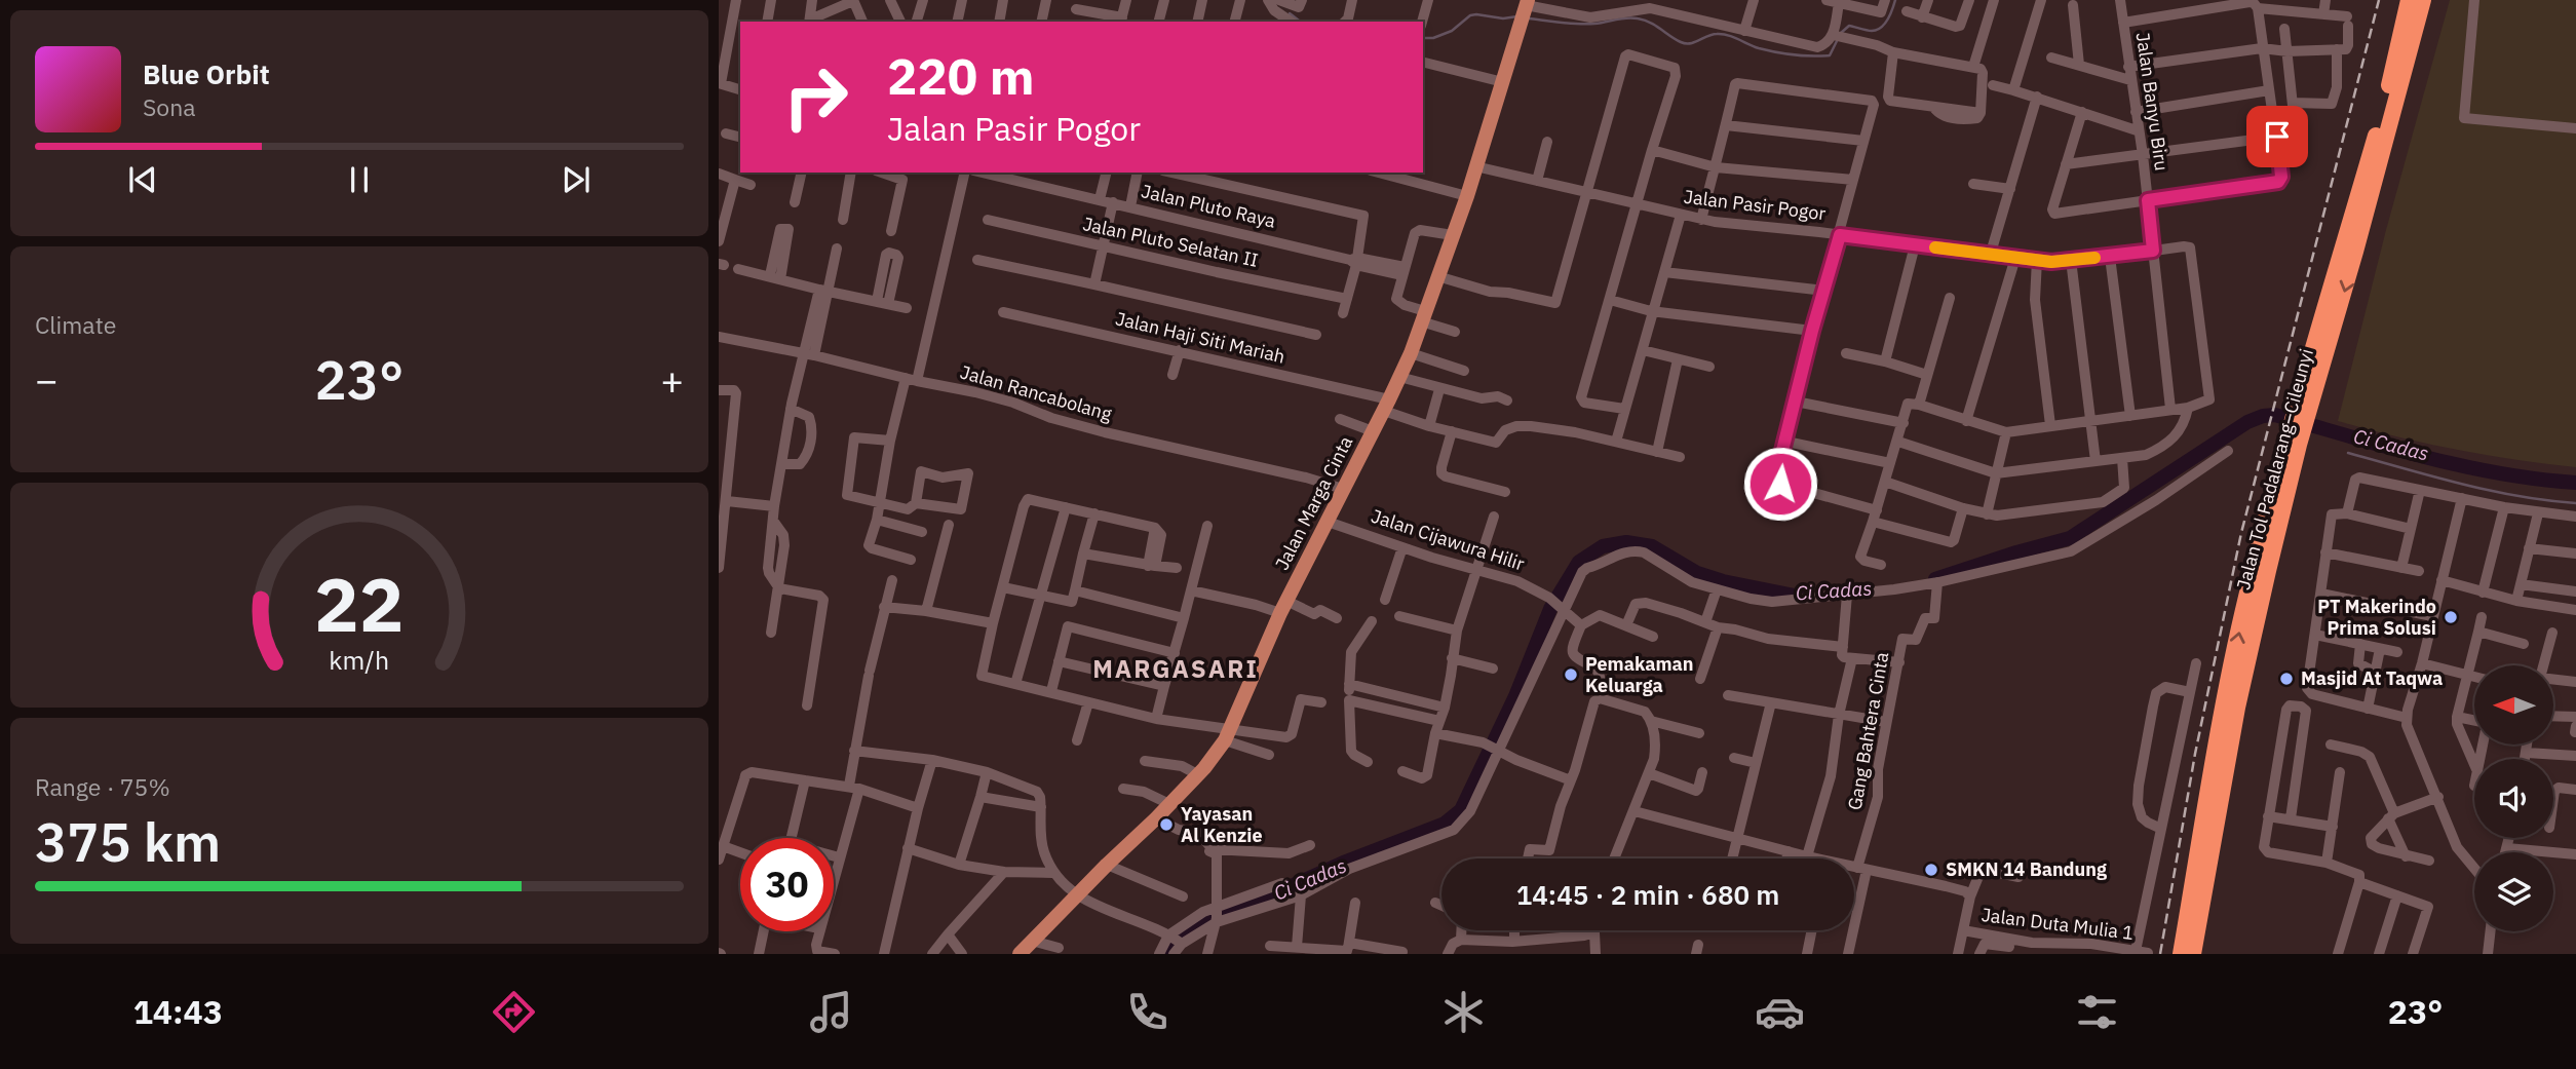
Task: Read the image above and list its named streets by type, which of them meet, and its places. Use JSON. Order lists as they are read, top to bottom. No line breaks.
{"streets":{"highway":["Jalan Tol Padalarang–Cileunyi"],"main road":["Jalan Marga Cinta"],"street":["Jalan Banyu Biru","Jalan Pasir Pogor","Jalan Pluto Raya","Jalan Pluto Selatan II","Jalan Haji Siti Mariah","Jalan Rancabolang","Jalan Cijawura Hilir","Gang Bahtera Cinta","Jalan Duta Mulia 1"]},"crossings":[["Jalan Banyu Biru","Jalan Pasir Pogor"],["Jalan Pasir Pogor","Jalan Marga Cinta"],["Jalan Haji Siti Mariah","Jalan Marga Cinta"],["Jalan Rancabolang","Jalan Marga Cinta"],["Jalan Marga Cinta","Jalan Cijawura Hilir"]],"districts":["MARGASARI"],"water":["Ci Cadas"],"places":["PT Makerindo Prima Solusi","Pemakaman Keluarga","Masjid At Taqwa","Yayasan Al Kenzie","SMKN 14 Bandung"],"north":"left","page":{"turn":["220 m","Jalan Pasir Pogor"],"song":["Blue Orbit","Sona"],"tile":["Climate",["Range · 75%","375 km"]],"heat":["−","23°","+"],"limit":"30","trip":"14:45 · 2 min · 680 m","tabs":["14:43","23°"],"gauge":["22","km/h"]}}
